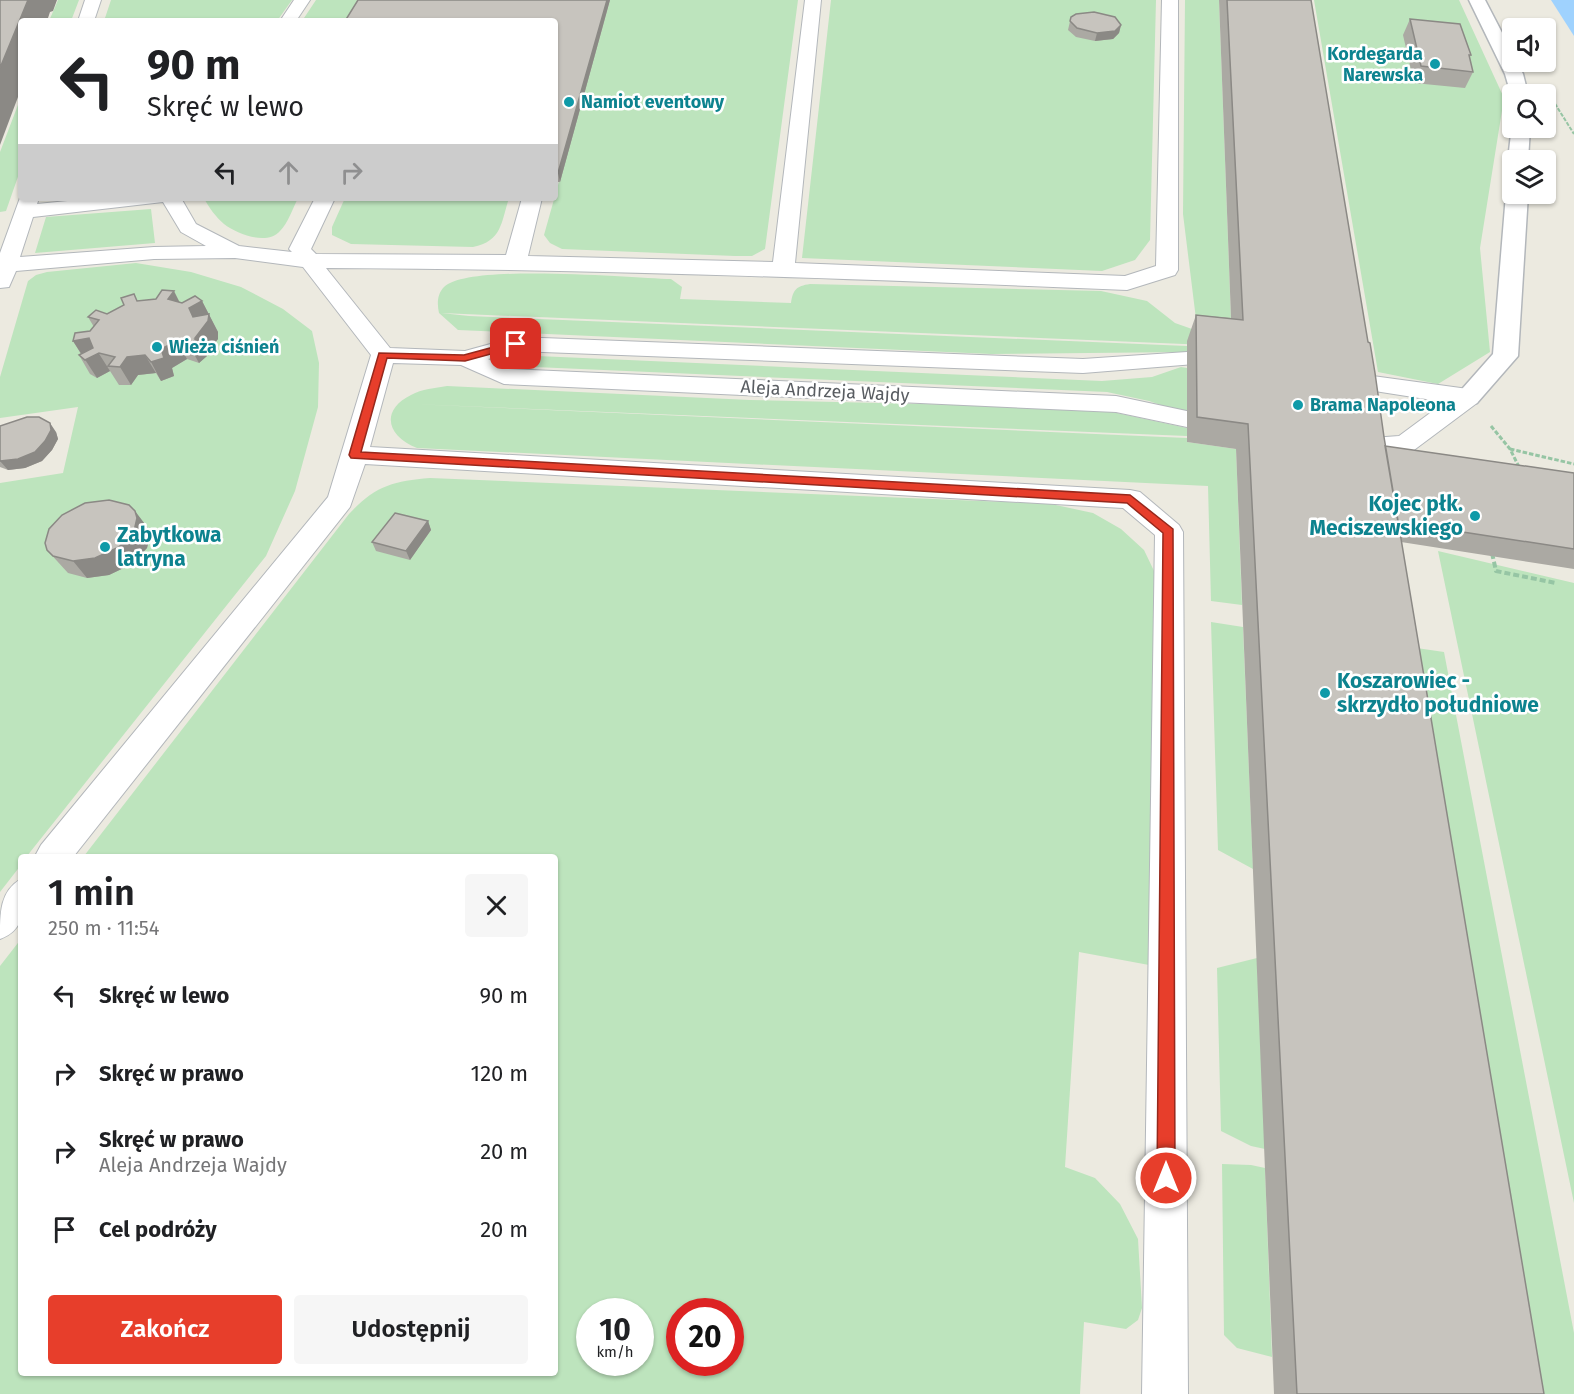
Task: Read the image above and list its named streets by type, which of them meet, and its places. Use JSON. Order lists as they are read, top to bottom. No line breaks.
{"streets":{"lane":["Aleja Andrzeja Wajdy"]},"places":["Kordegarda Narewska","Namiot eventowy","Wieża ciśnień","Brama Napoleona","Kojec płk. Meciszewskiego","Zabytkowa latryna","Koszarowiec - skrzydło południowe"],"page":{"turn":["90 m","Skręć w lewo"],"heading":["1 min","250 m · 11:54"],"list":[{"name":"Skręć w lewo","value":"90 m"},{"name":"Skręć w prawo","value":"120 m"},{"name":"Skręć w prawo","note":"Aleja Andrzeja Wajdy","value":"20 m"},{"name":"Cel podróży","value":"20 m"}],"buttons":["Zakończ","Udostępnij"],"speed":"10 km/h","limit":"20"}}
